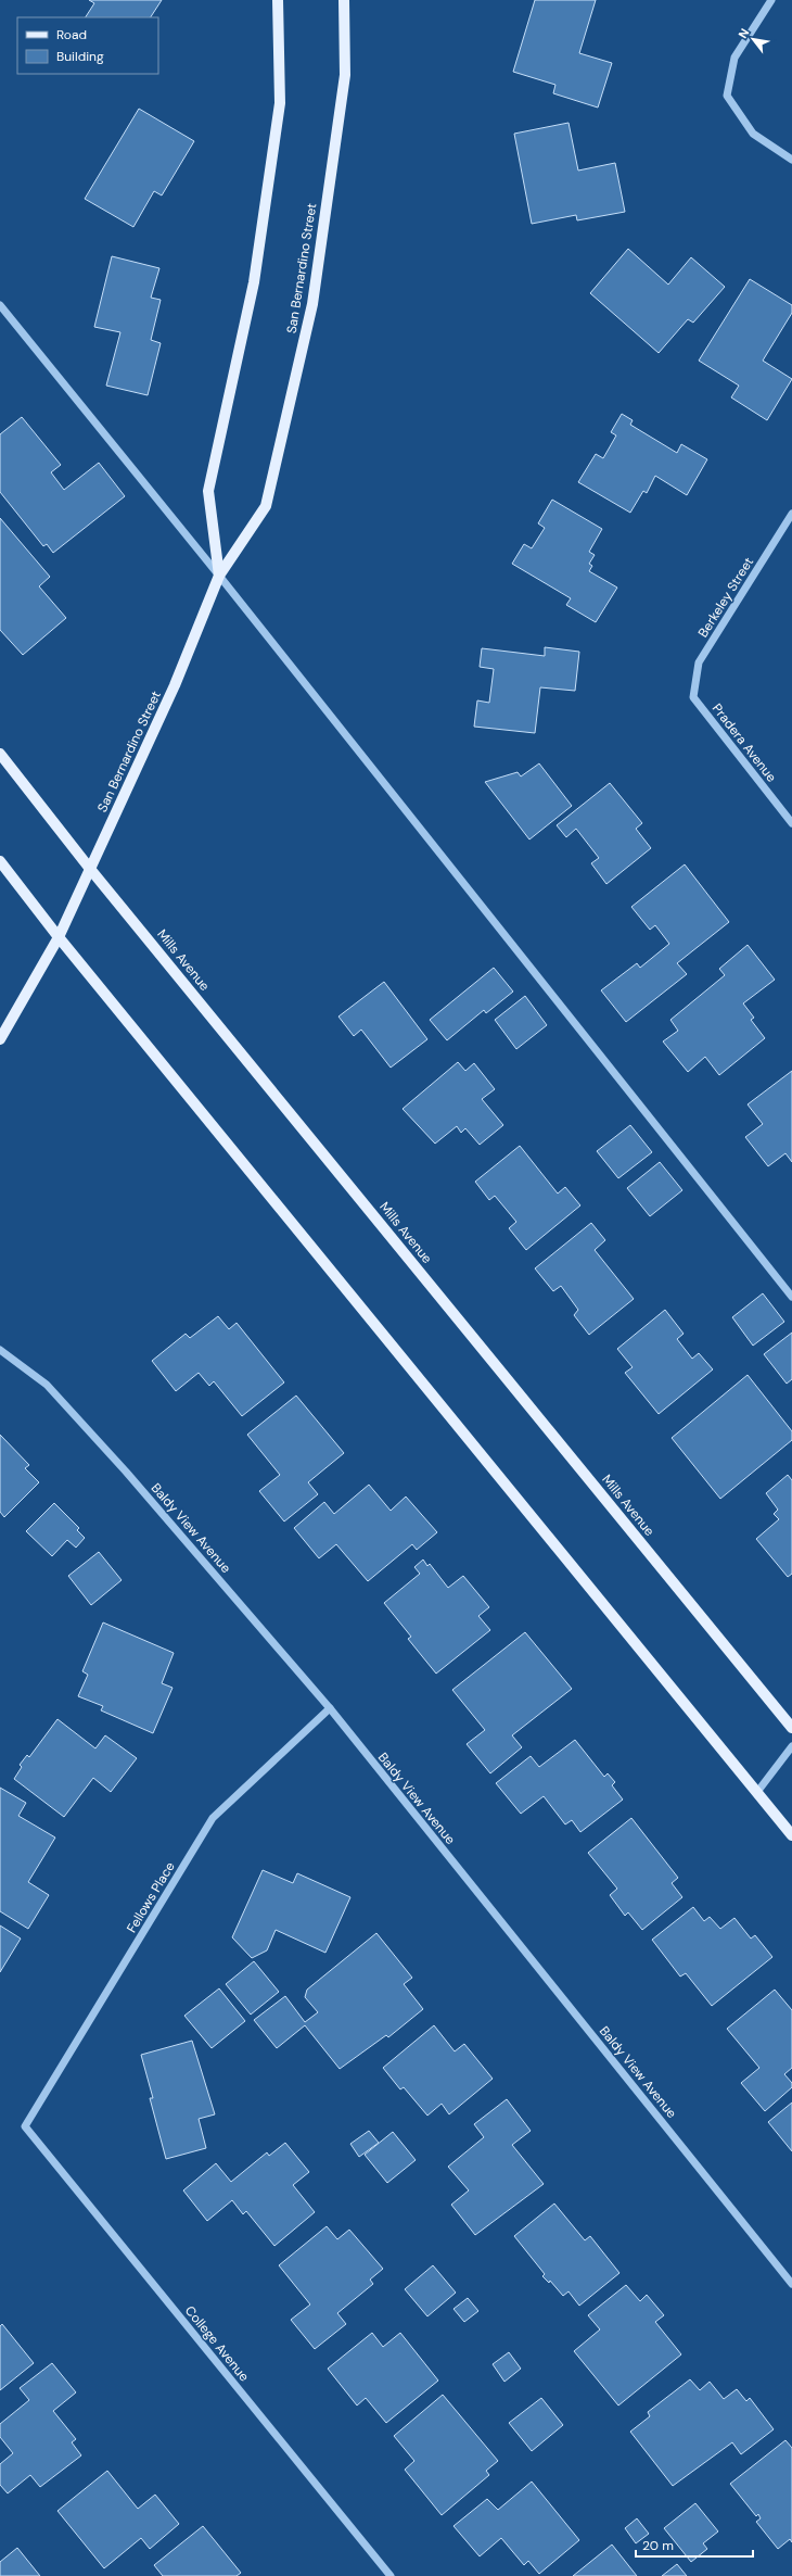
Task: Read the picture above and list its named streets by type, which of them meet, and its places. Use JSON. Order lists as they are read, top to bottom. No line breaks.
{"streets":{"main road":["San Bernardino Street","Mills Avenue"],"street":["Berkeley Street","Pradera Avenue","Baldy View Avenue","Fellows Place","College Avenue"]},"crossings":[["San Bernardino Street","Mills Avenue"],["Berkeley Street","Pradera Avenue"],["Baldy View Avenue","Fellows Place"],["Fellows Place","College Avenue"]],"legend":["Road","Building"],"scale_bar":"20 m","north":"top left"}
